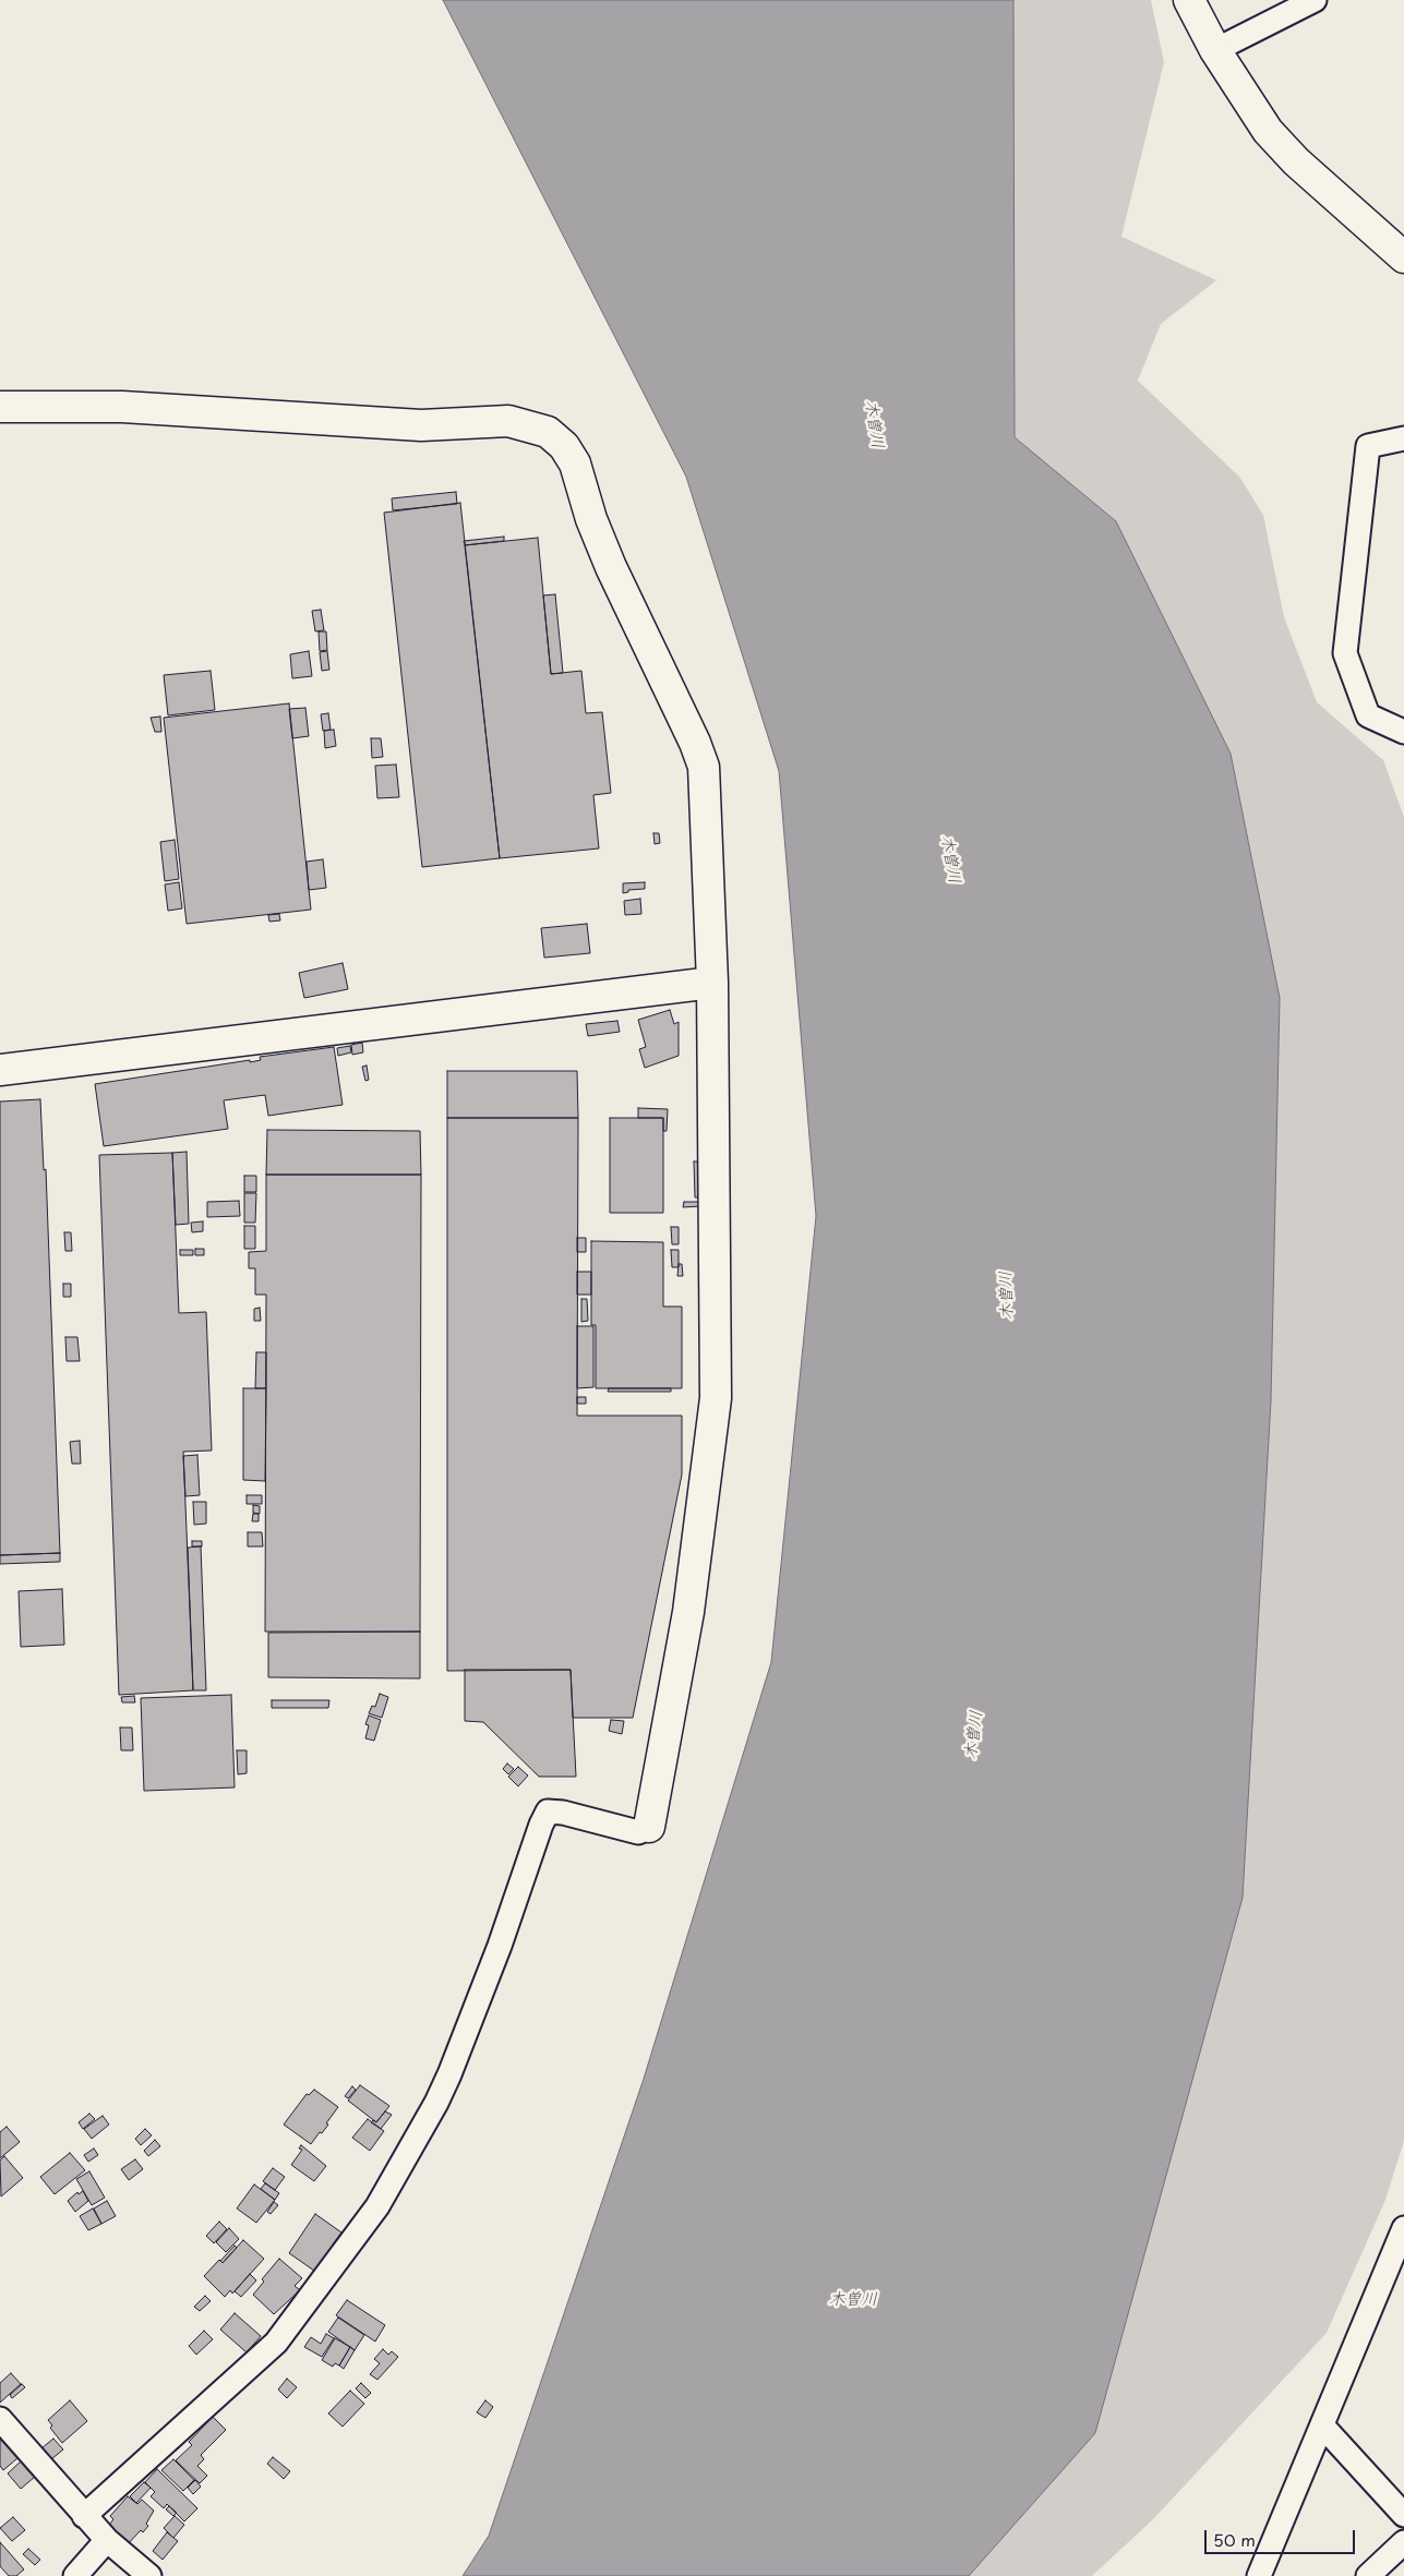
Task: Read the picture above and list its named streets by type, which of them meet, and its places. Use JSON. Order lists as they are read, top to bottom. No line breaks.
{"water":["木曽川"],"scale_bar":"50 m"}
